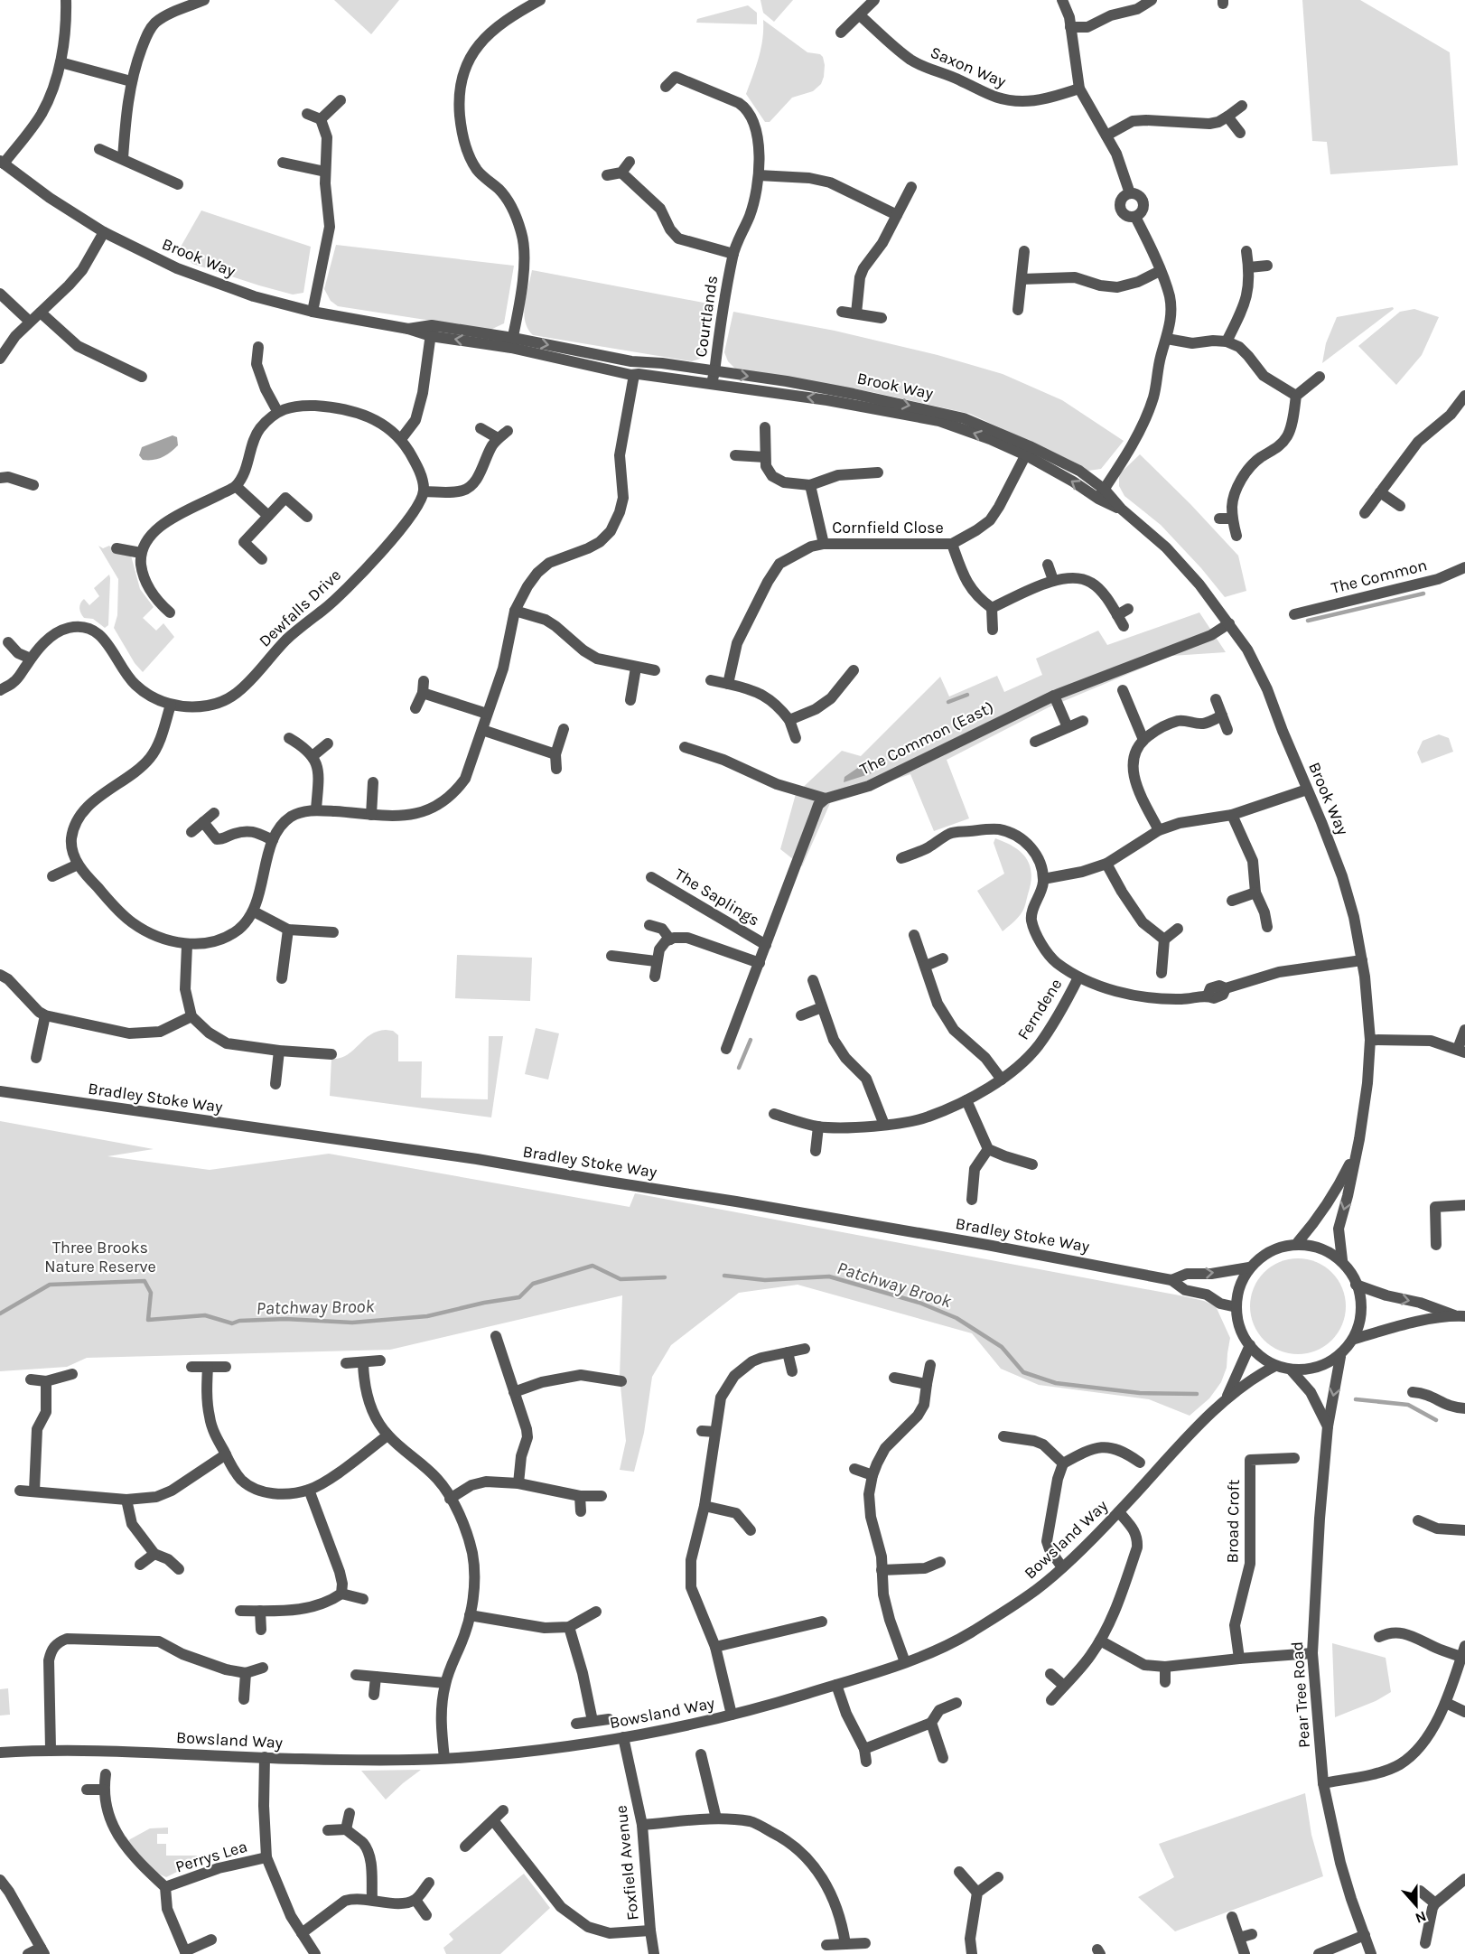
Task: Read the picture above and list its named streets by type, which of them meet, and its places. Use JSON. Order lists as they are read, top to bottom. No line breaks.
{"streets":{"street":["Saxon Way","Brook Way","Courtlands","Cornfield Close","The Common","Dewfalls Drive","The Common (East)","The Saplings","Ferndene","Bradley Stoke Way","Broad Croft","Bowsland Way","Pear Tree Road","Perrys Lea","Foxfield Avenue"]},"crossings":[["Brook Way","Courtlands"],["Brook Way","Cornfield Close"],["Brook Way","The Common (East)"],["Brook Way","Ferndene"],["Brook Way","Bradley Stoke Way"],["Brook Way","Bowsland Way"],["Brook Way","Pear Tree Road"],["Bradley Stoke Way","Bowsland Way"],["Bradley Stoke Way","Pear Tree Road"],["Bowsland Way","Pear Tree Road"],["Bowsland Way","Foxfield Avenue"]],"water":["Patchway Brook"],"parks":["Three Brooks Nature Reserve"],"north":"bottom"}
